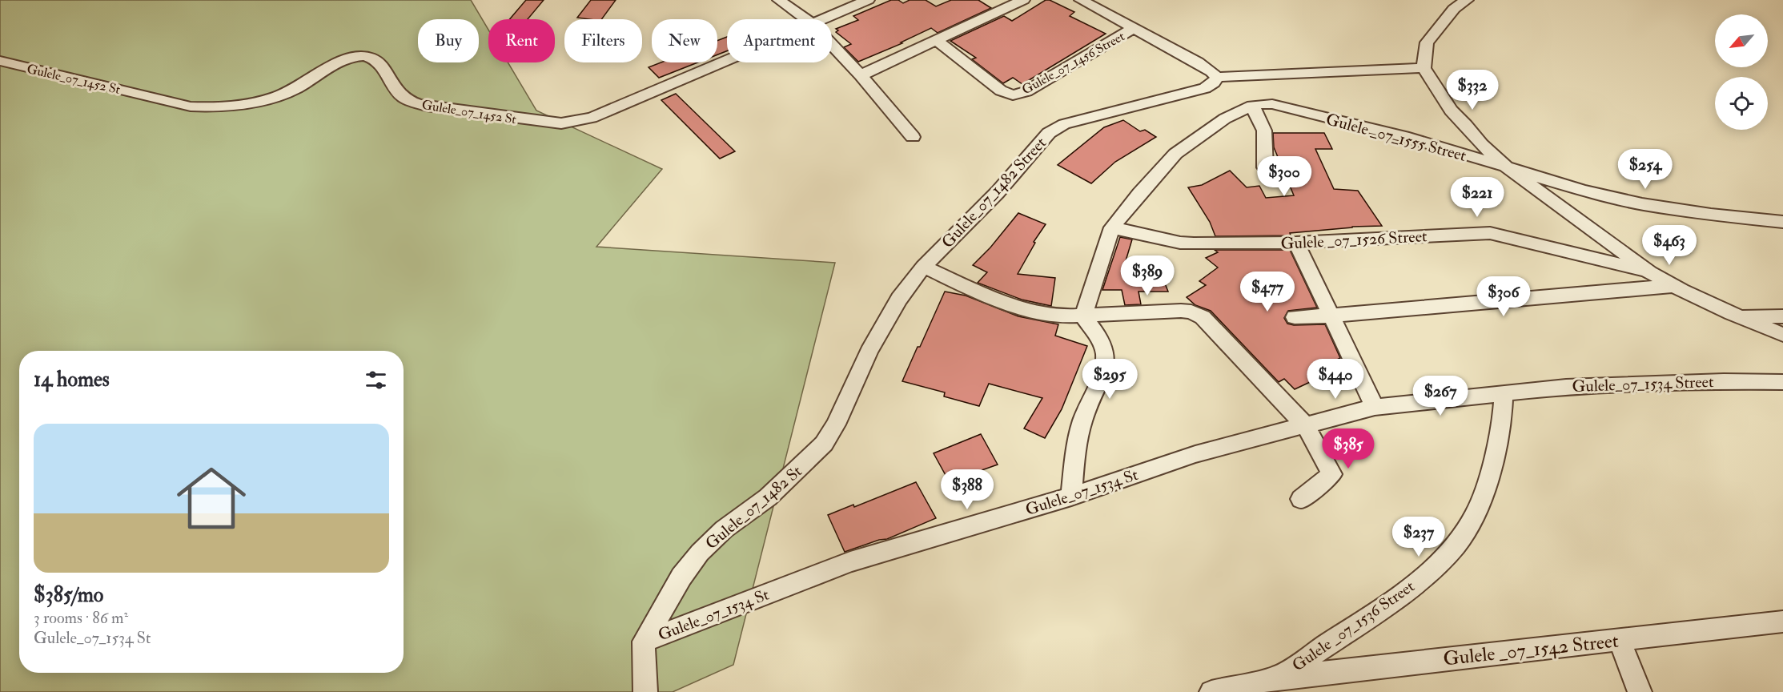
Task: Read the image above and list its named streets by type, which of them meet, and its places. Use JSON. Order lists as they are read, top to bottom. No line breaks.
{"streets":{"street":["Gulele_07_1456 Street","Gulele_07_1452 St","Gulele _07_1555 Street","Gulele_07_1482 Street","Gulele _07_1526 Street","Gulele_07_1534 Street","Gulele_07_1534 St","Gulele_07_1482 St","Gulele _07_1536 Street","Gulele _07_1542 Street"]},"crossings":[["Gulele _07_1555 Street","Gulele _07_1526 Street"],["Gulele_07_1482 Street","Gulele_07_1482 St"],["Gulele_07_1534 Street","Gulele_07_1534 St"],["Gulele_07_1534 Street","Gulele _07_1536 Street"],["Gulele_07_1534 St","Gulele_07_1482 St"],["Gulele_07_1534 St","Gulele _07_1536 Street"],["Gulele _07_1536 Street","Gulele _07_1542 Street"]],"north":"bottom left","page":{"chip":["Buy","Rent","Filters","New","Apartment"],"price":["$332","$254","$300","$221","$463","$389","$477","$306","$295","$440","$267","$385","$388","$237"],"heading":"14 homes","list":[{"name":"$385/mo","note":"3 rooms · 86 m² · Gulele_07_1534 St"}]}}
